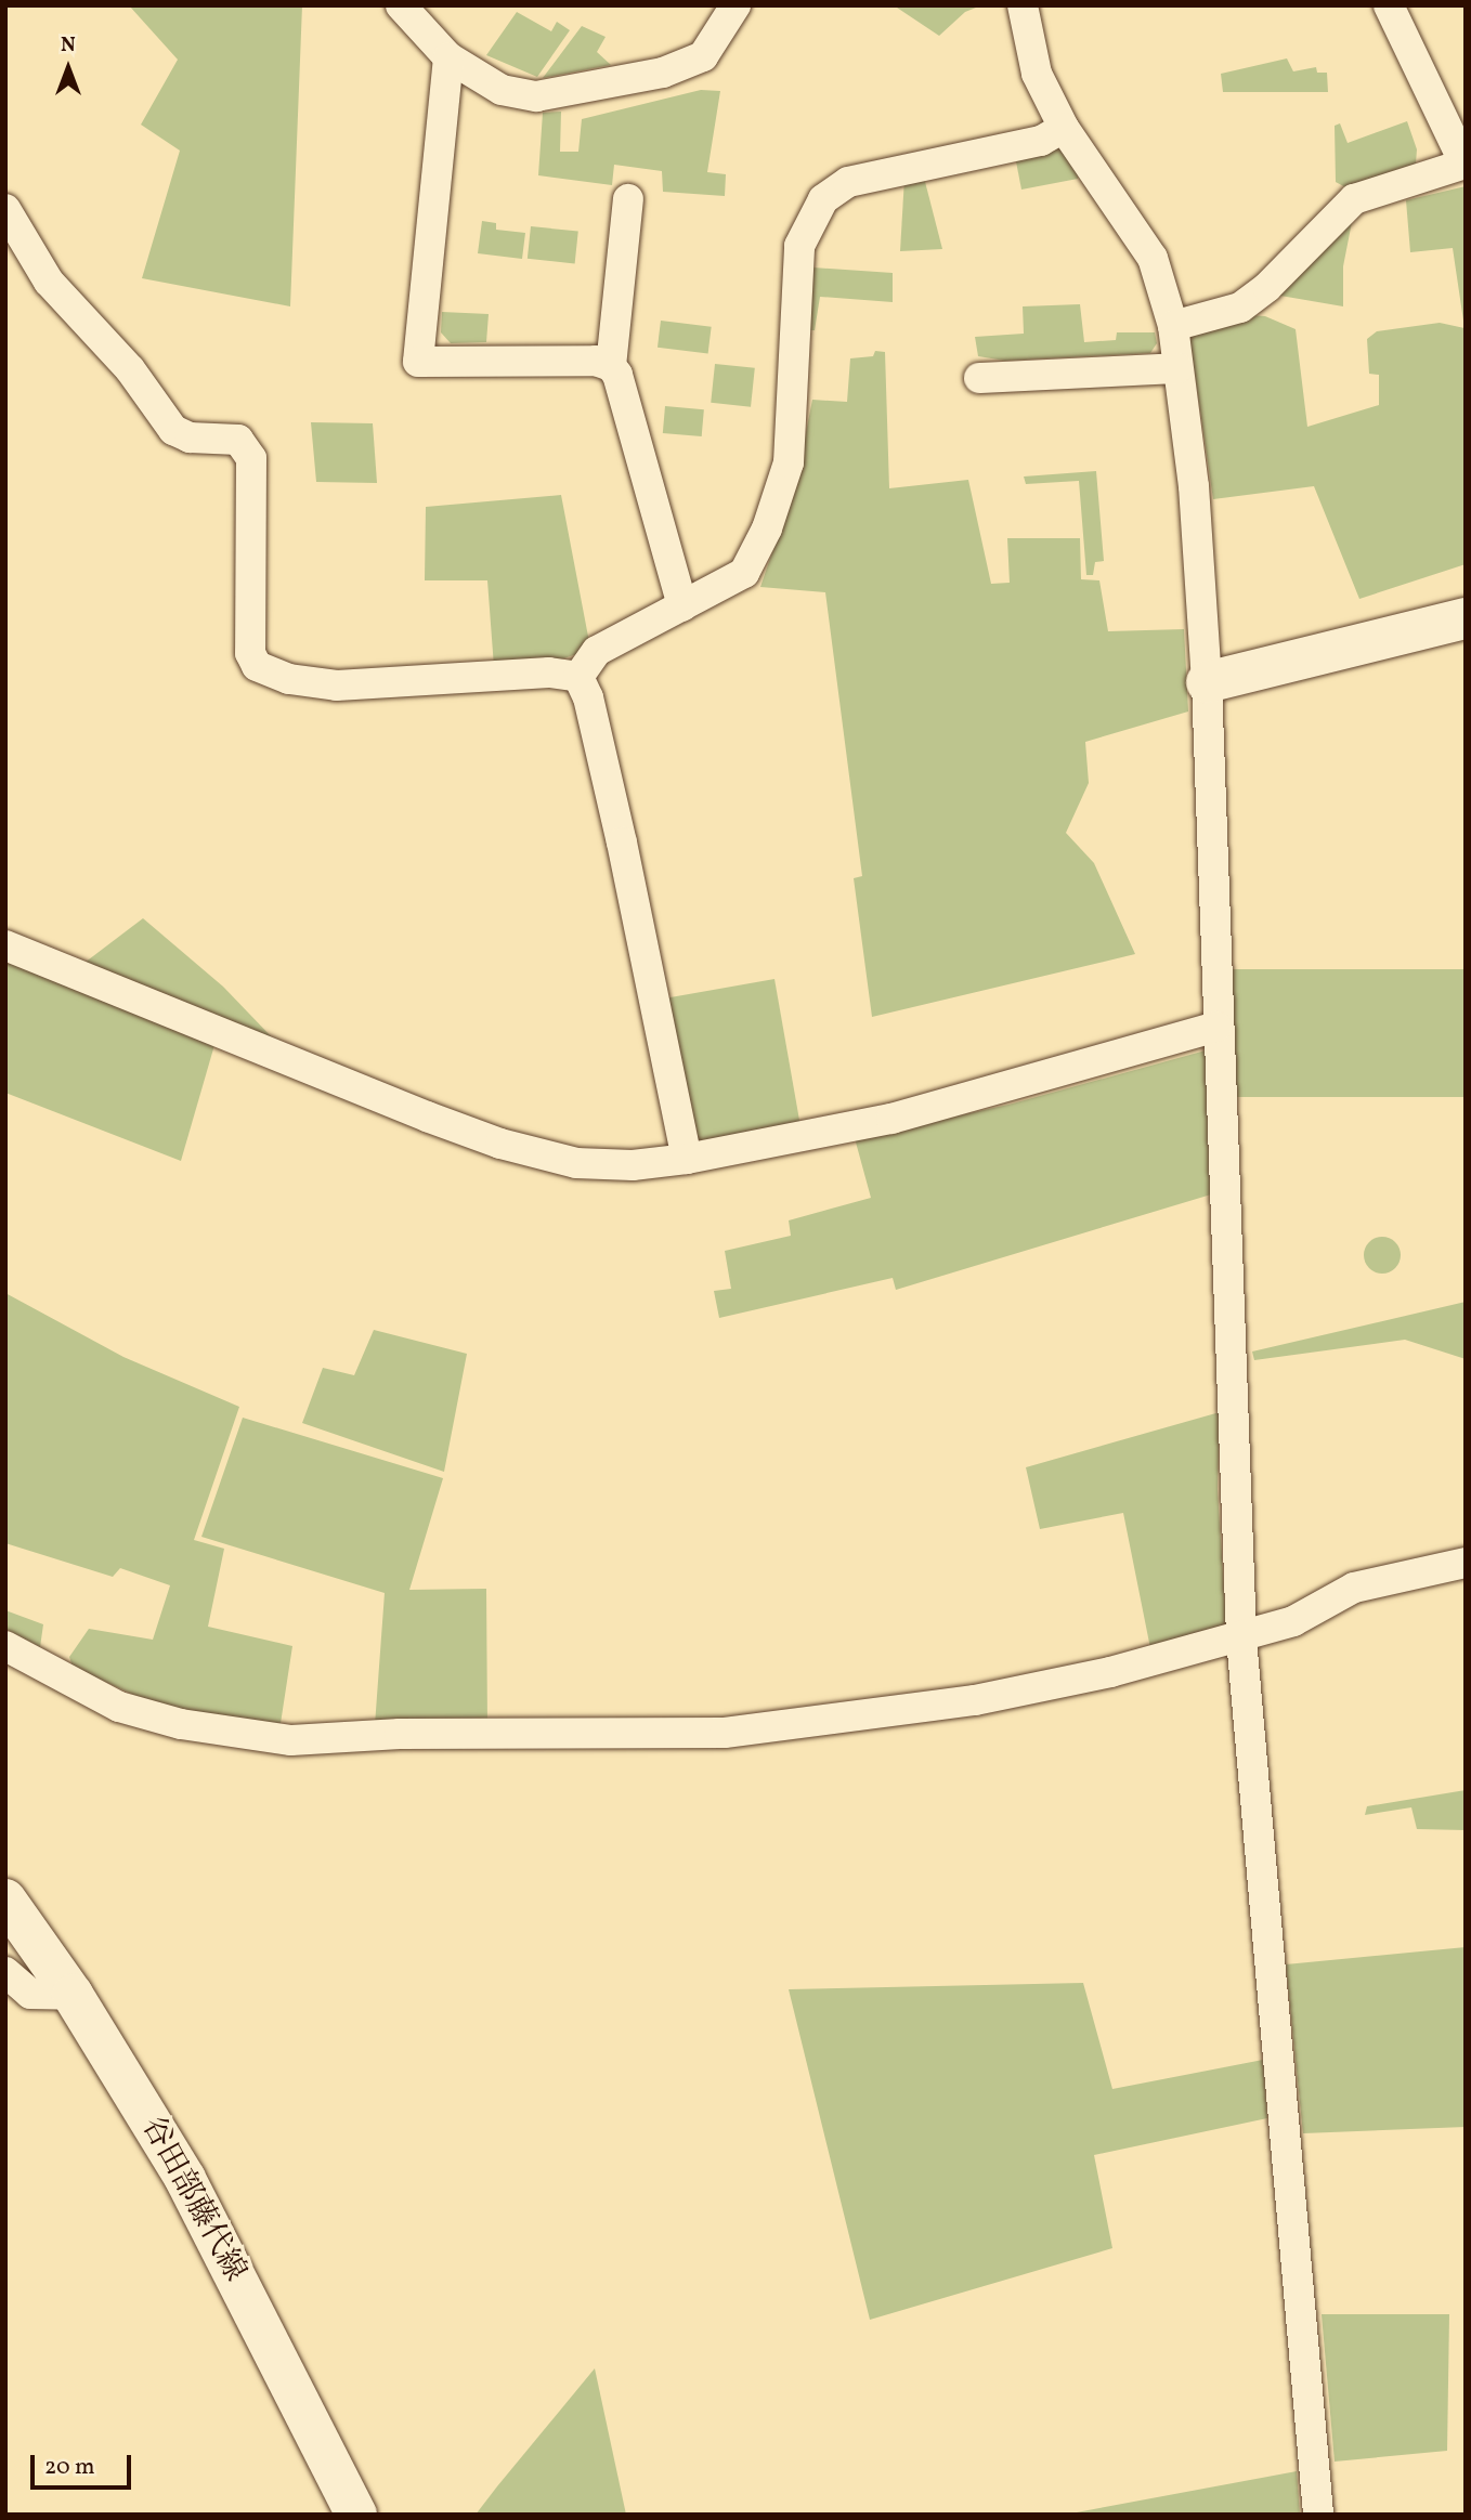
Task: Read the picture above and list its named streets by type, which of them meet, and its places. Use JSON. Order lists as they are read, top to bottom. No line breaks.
{"streets":{"main road":["谷田部藤代線"]},"scale_bar":"20 m","north":"top"}
